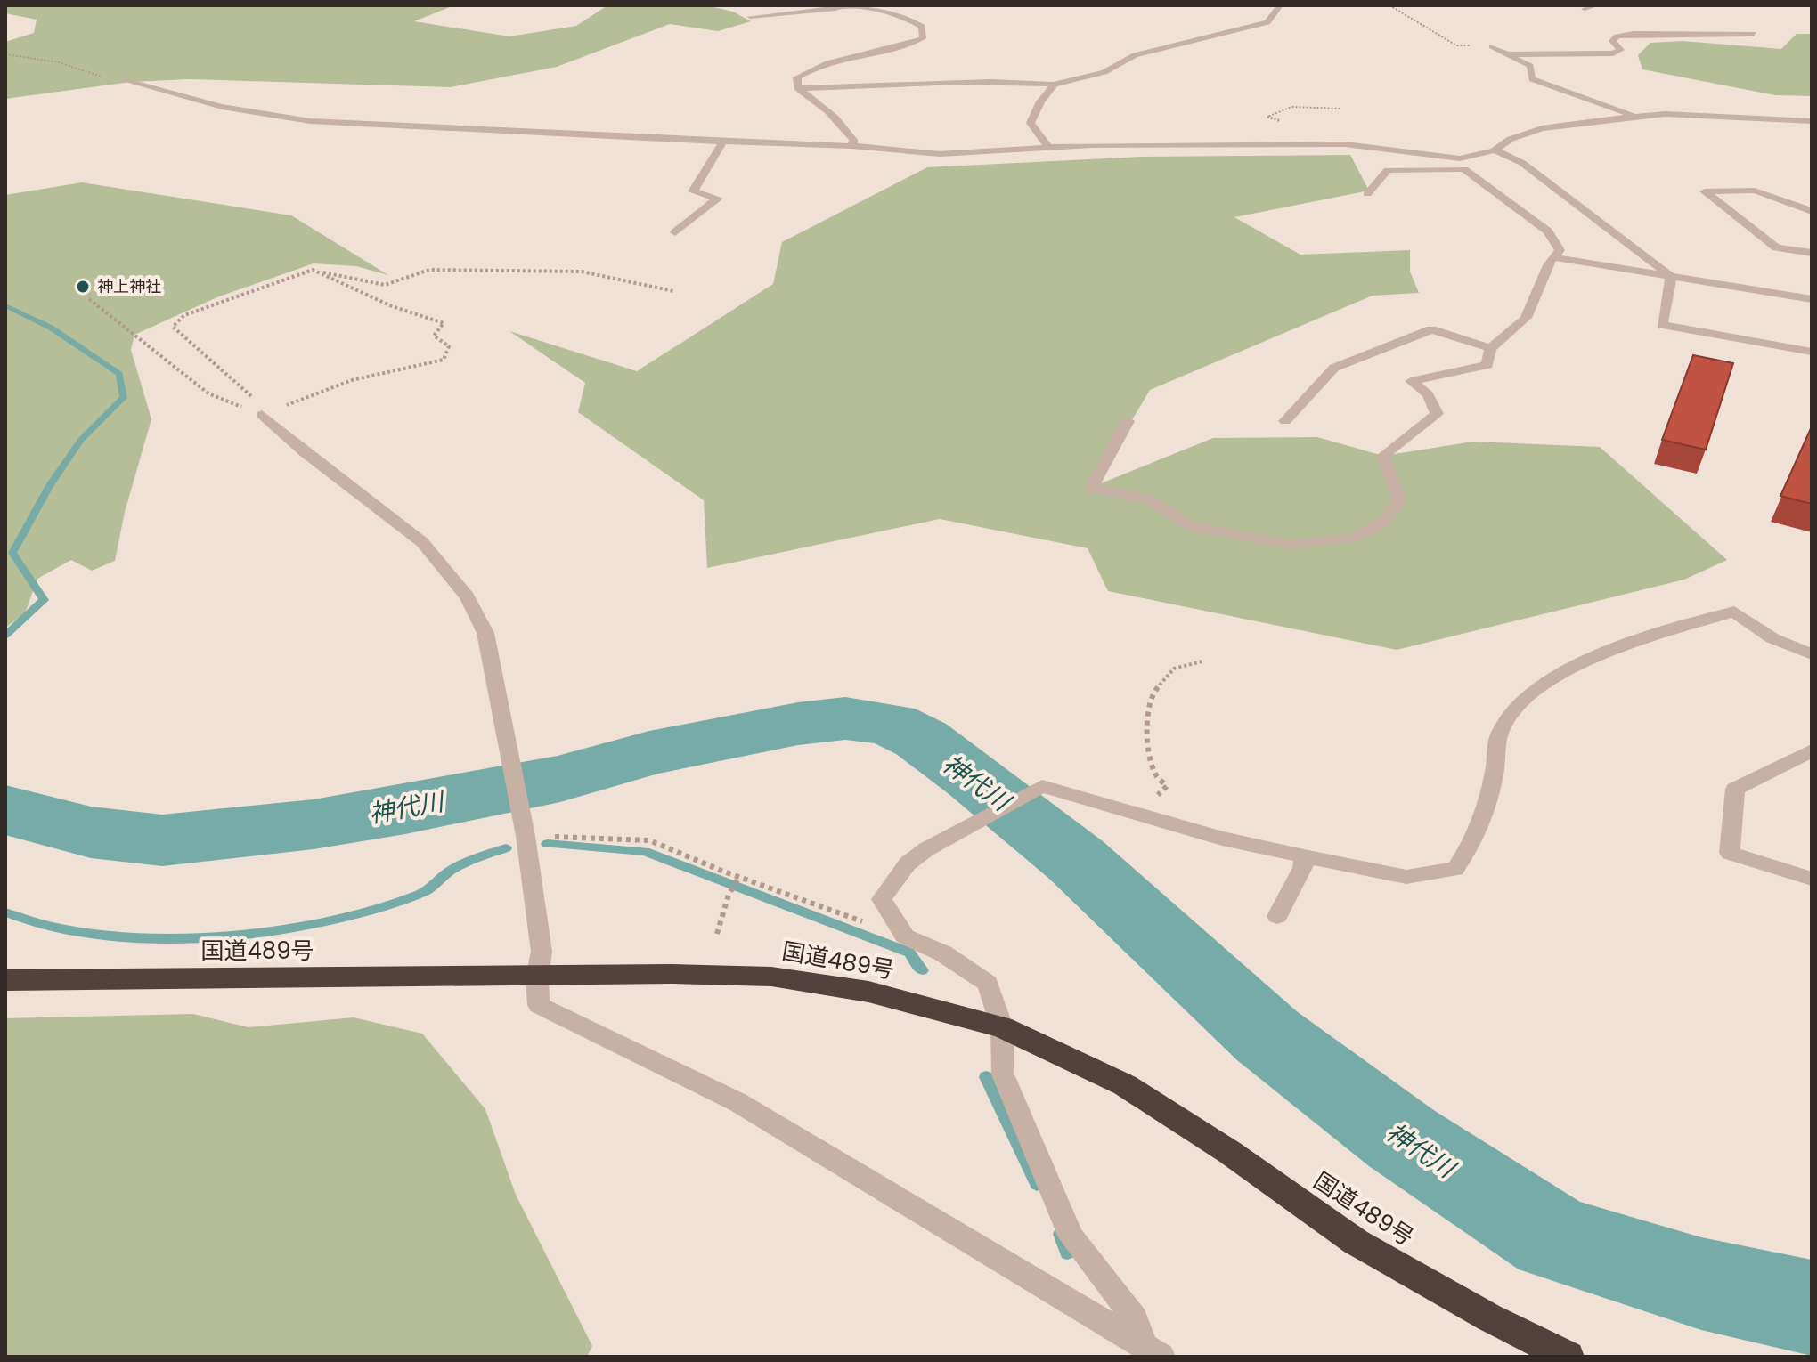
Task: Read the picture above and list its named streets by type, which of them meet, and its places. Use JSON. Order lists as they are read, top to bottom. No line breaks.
{"streets":{"highway":["国道489号"]},"water":["神代川"],"places":["神上神社"]}
